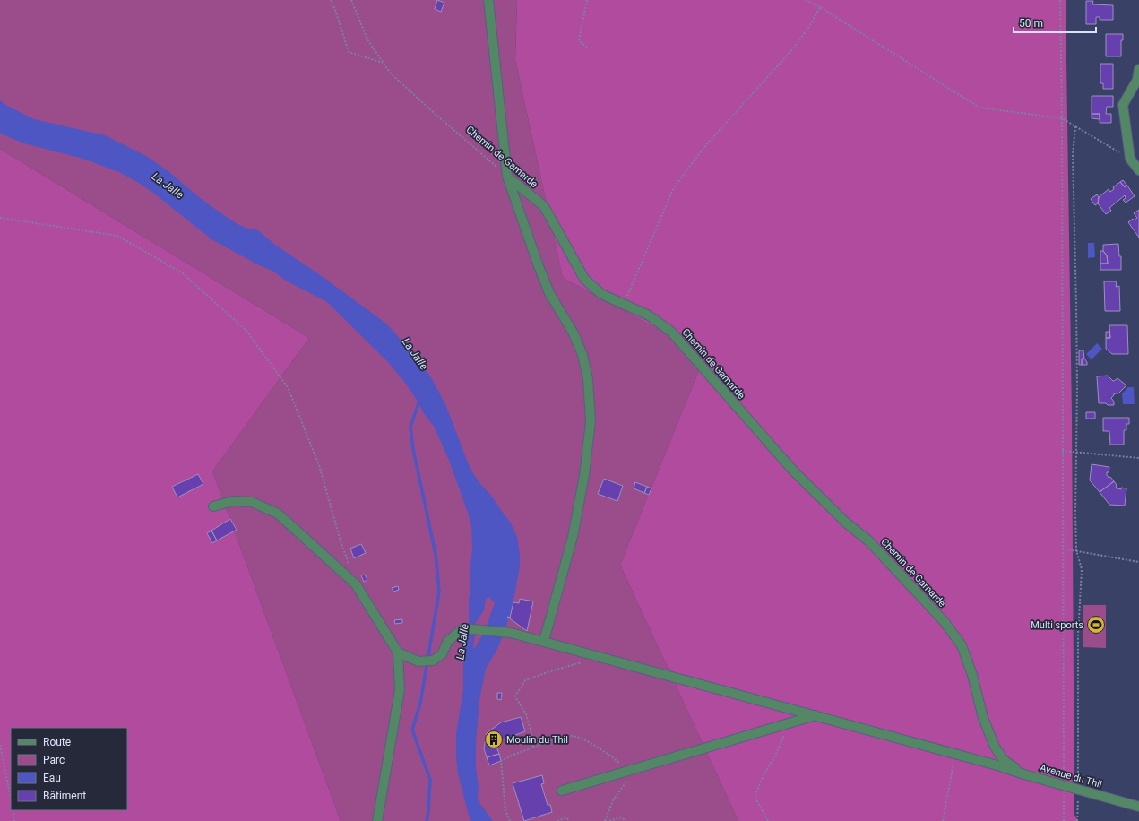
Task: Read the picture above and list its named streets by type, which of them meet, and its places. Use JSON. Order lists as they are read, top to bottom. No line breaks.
{"streets":{"street":["Chemin de Gamarde","Avenue du Thil"]},"crossings":[["Chemin de Gamarde","Avenue du Thil"]],"water":["La Jalle"],"places":{"sports":["Multi sports"],"building":["Moulin du Thil"]},"legend":["Route","Parc","Eau","Bâtiment"],"scale_bar":"50 m"}
